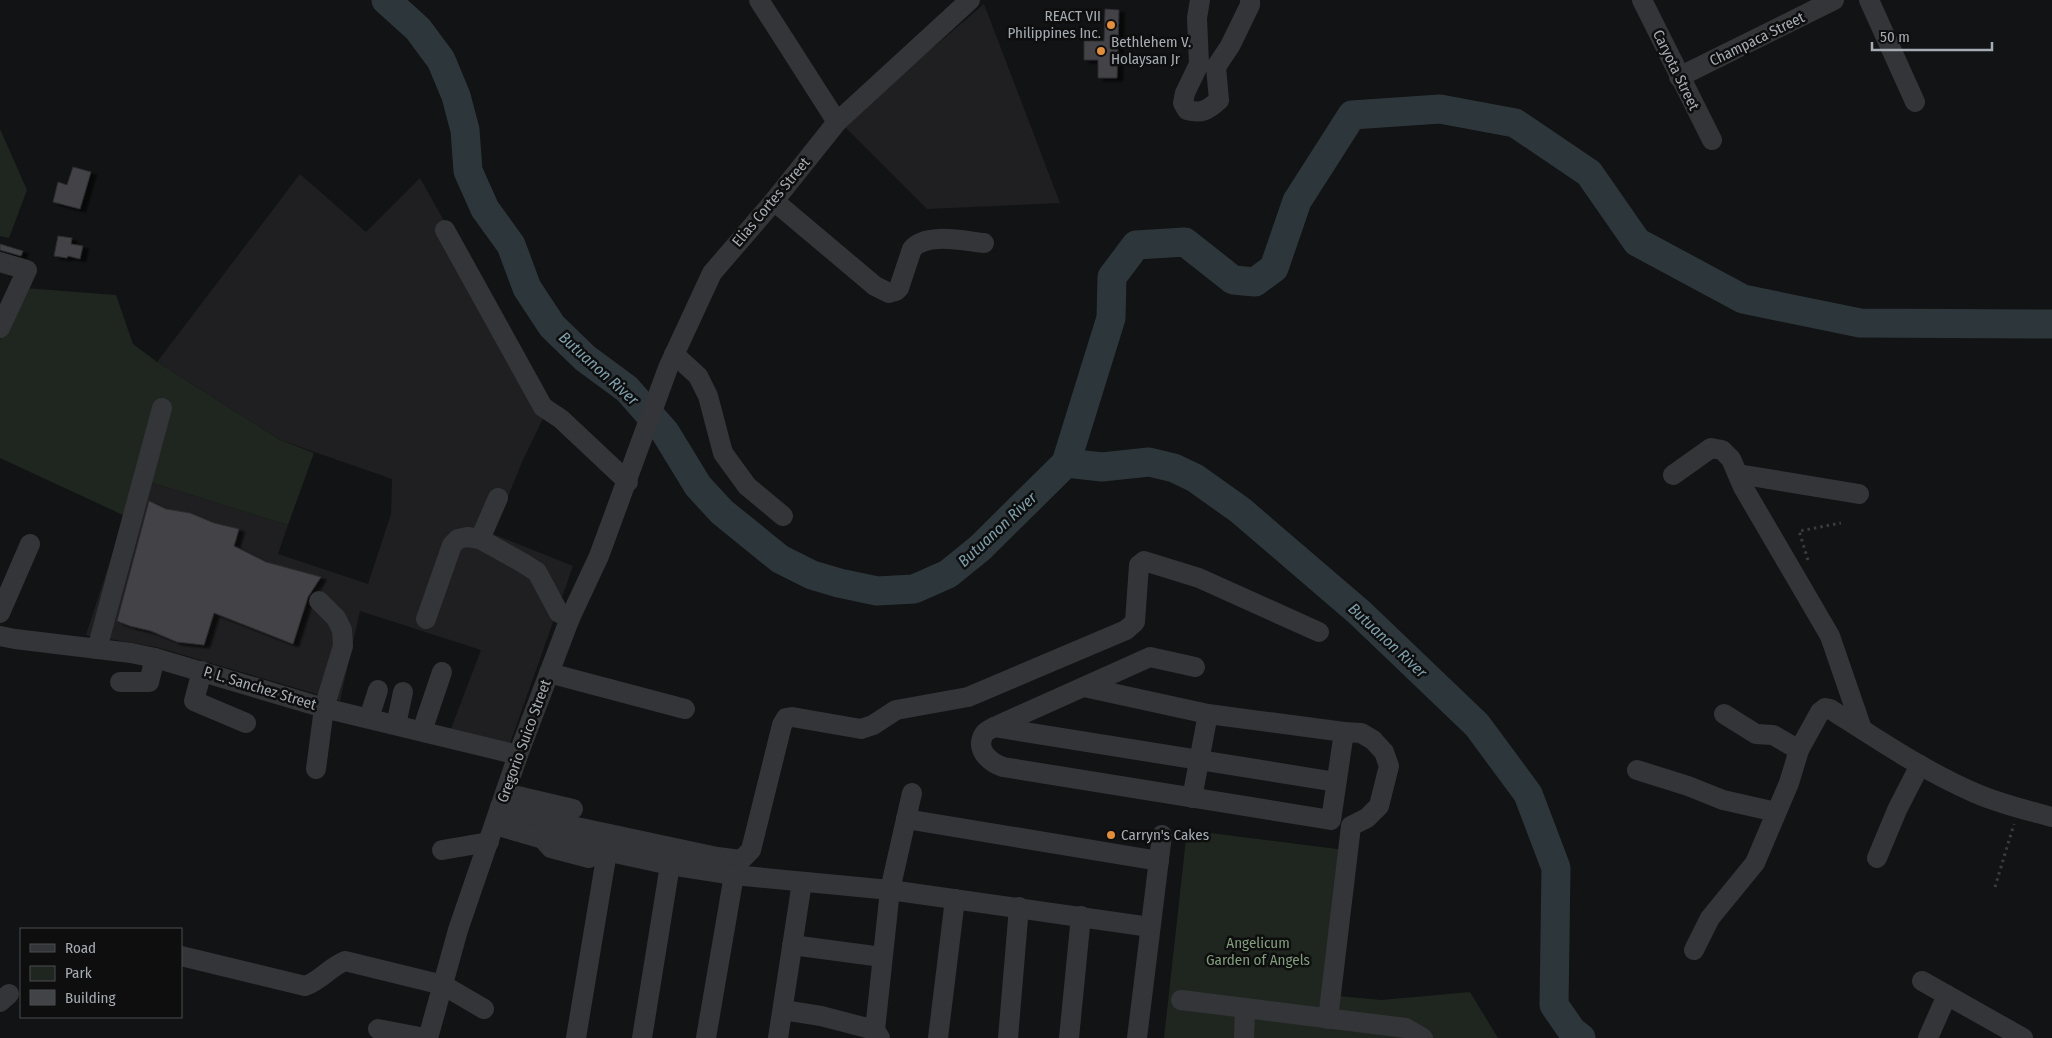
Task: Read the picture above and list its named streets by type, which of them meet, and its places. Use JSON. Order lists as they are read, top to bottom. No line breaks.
{"streets":{"street":["Champaca Street","Caryota Street","Elias Cortes Street","P. L. Sanchez Street","Gregorio Suico Street"]},"crossings":[["Champaca Street","Caryota Street"],["Elias Cortes Street","Gregorio Suico Street"],["P. L. Sanchez Street","Gregorio Suico Street"]],"water":["Butuanon River"],"parks":["Angelicum Garden of Angels"],"places":["REACT VII Philippines Inc.","Bethlehem V. Holaysan Jr","Carryn's Cakes"],"legend":["Road","Park","Building"],"scale_bar":"50 m"}
